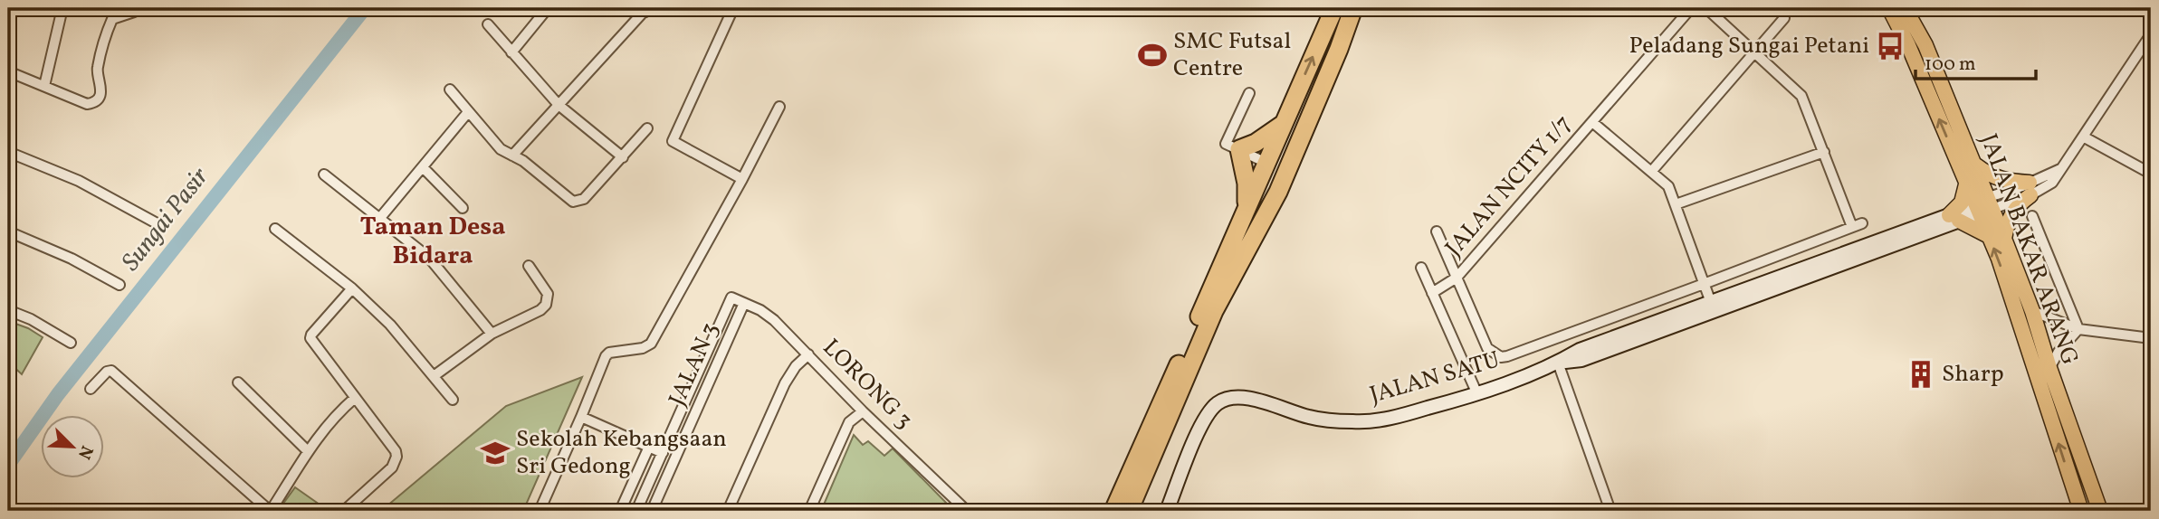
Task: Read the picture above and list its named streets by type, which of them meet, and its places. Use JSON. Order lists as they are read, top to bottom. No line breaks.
{"streets":{"main road":["JALAN BAKAR ARANG","JALAN SATU"],"street":["JALAN NCITY 1/7","JALAN 3","LORONG 3"]},"crossings":[["JALAN BAKAR ARANG","JALAN SATU"],["JALAN 3","LORONG 3"]],"districts":["Taman Desa Bidara"],"water":["Sungai Pasir"],"places":{"bus stop":["Peladang Sungai Petani"],"sports":["SMC Futsal Centre"],"building":["Sharp"],"school or university":["Sekolah Kebangsaan Sri Gedong"]},"scale_bar":"100 m","north":"bottom right"}
